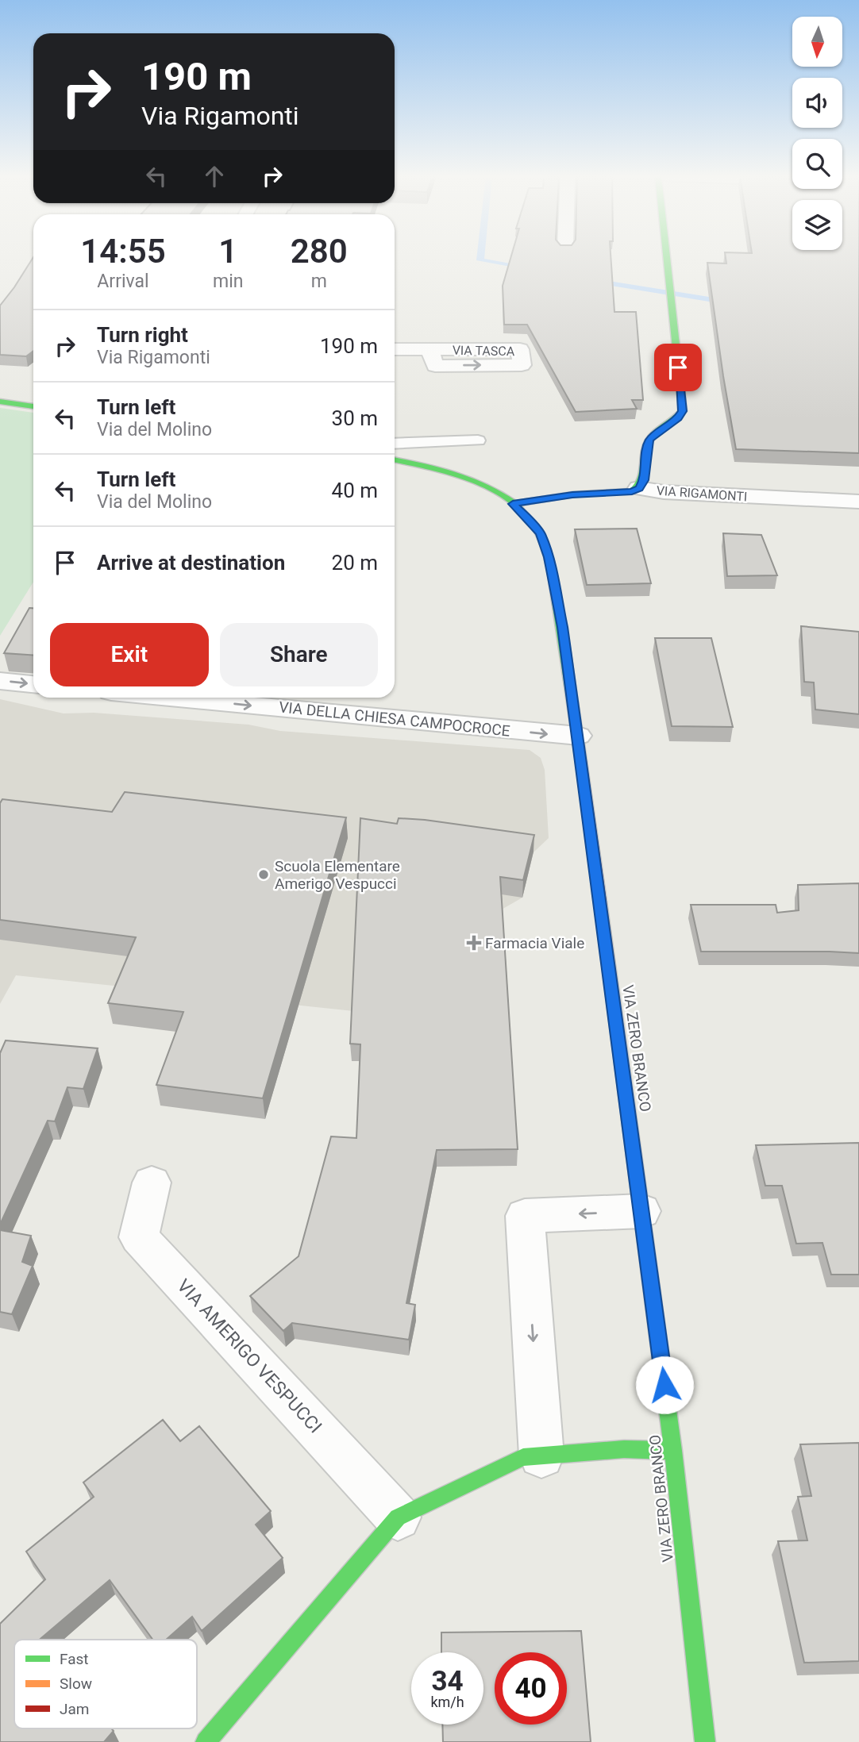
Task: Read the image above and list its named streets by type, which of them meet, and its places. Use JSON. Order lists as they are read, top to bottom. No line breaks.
{"streets":{"street":["VIA TASCA","VIA RIGAMONTI","VIA DELLA CHIESA CAMPOCROCE","VIA ZERO BRANCO","VIA AMERIGO VESPUCCI"]},"crossings":[["VIA RIGAMONTI","VIA ZERO BRANCO"],["VIA DELLA CHIESA CAMPOCROCE","VIA ZERO BRANCO"]],"one_way":["VIA DELLA CHIESA CAMPOCROCE"],"places":{"other":["Scuola Elementare Amerigo Vespucci"],"health":["Farmacia Viale"]},"legend":["Fast","Slow","Jam"],"north":"bottom","page":{"turn":["190 m","Via Rigamonti"],"eta":["14:55","Arrival","1","min","280","m"],"list":[{"name":"Turn right","note":"Via Rigamonti","value":"190 m"},{"name":"Turn left","note":"Via del Molino","value":"30 m"},{"name":"Turn left","note":"Via del Molino","value":"40 m"},{"name":"Arrive at destination","value":"20 m"}],"buttons":["Exit","Share"],"speed":"34 km/h","limit":"40"}}
